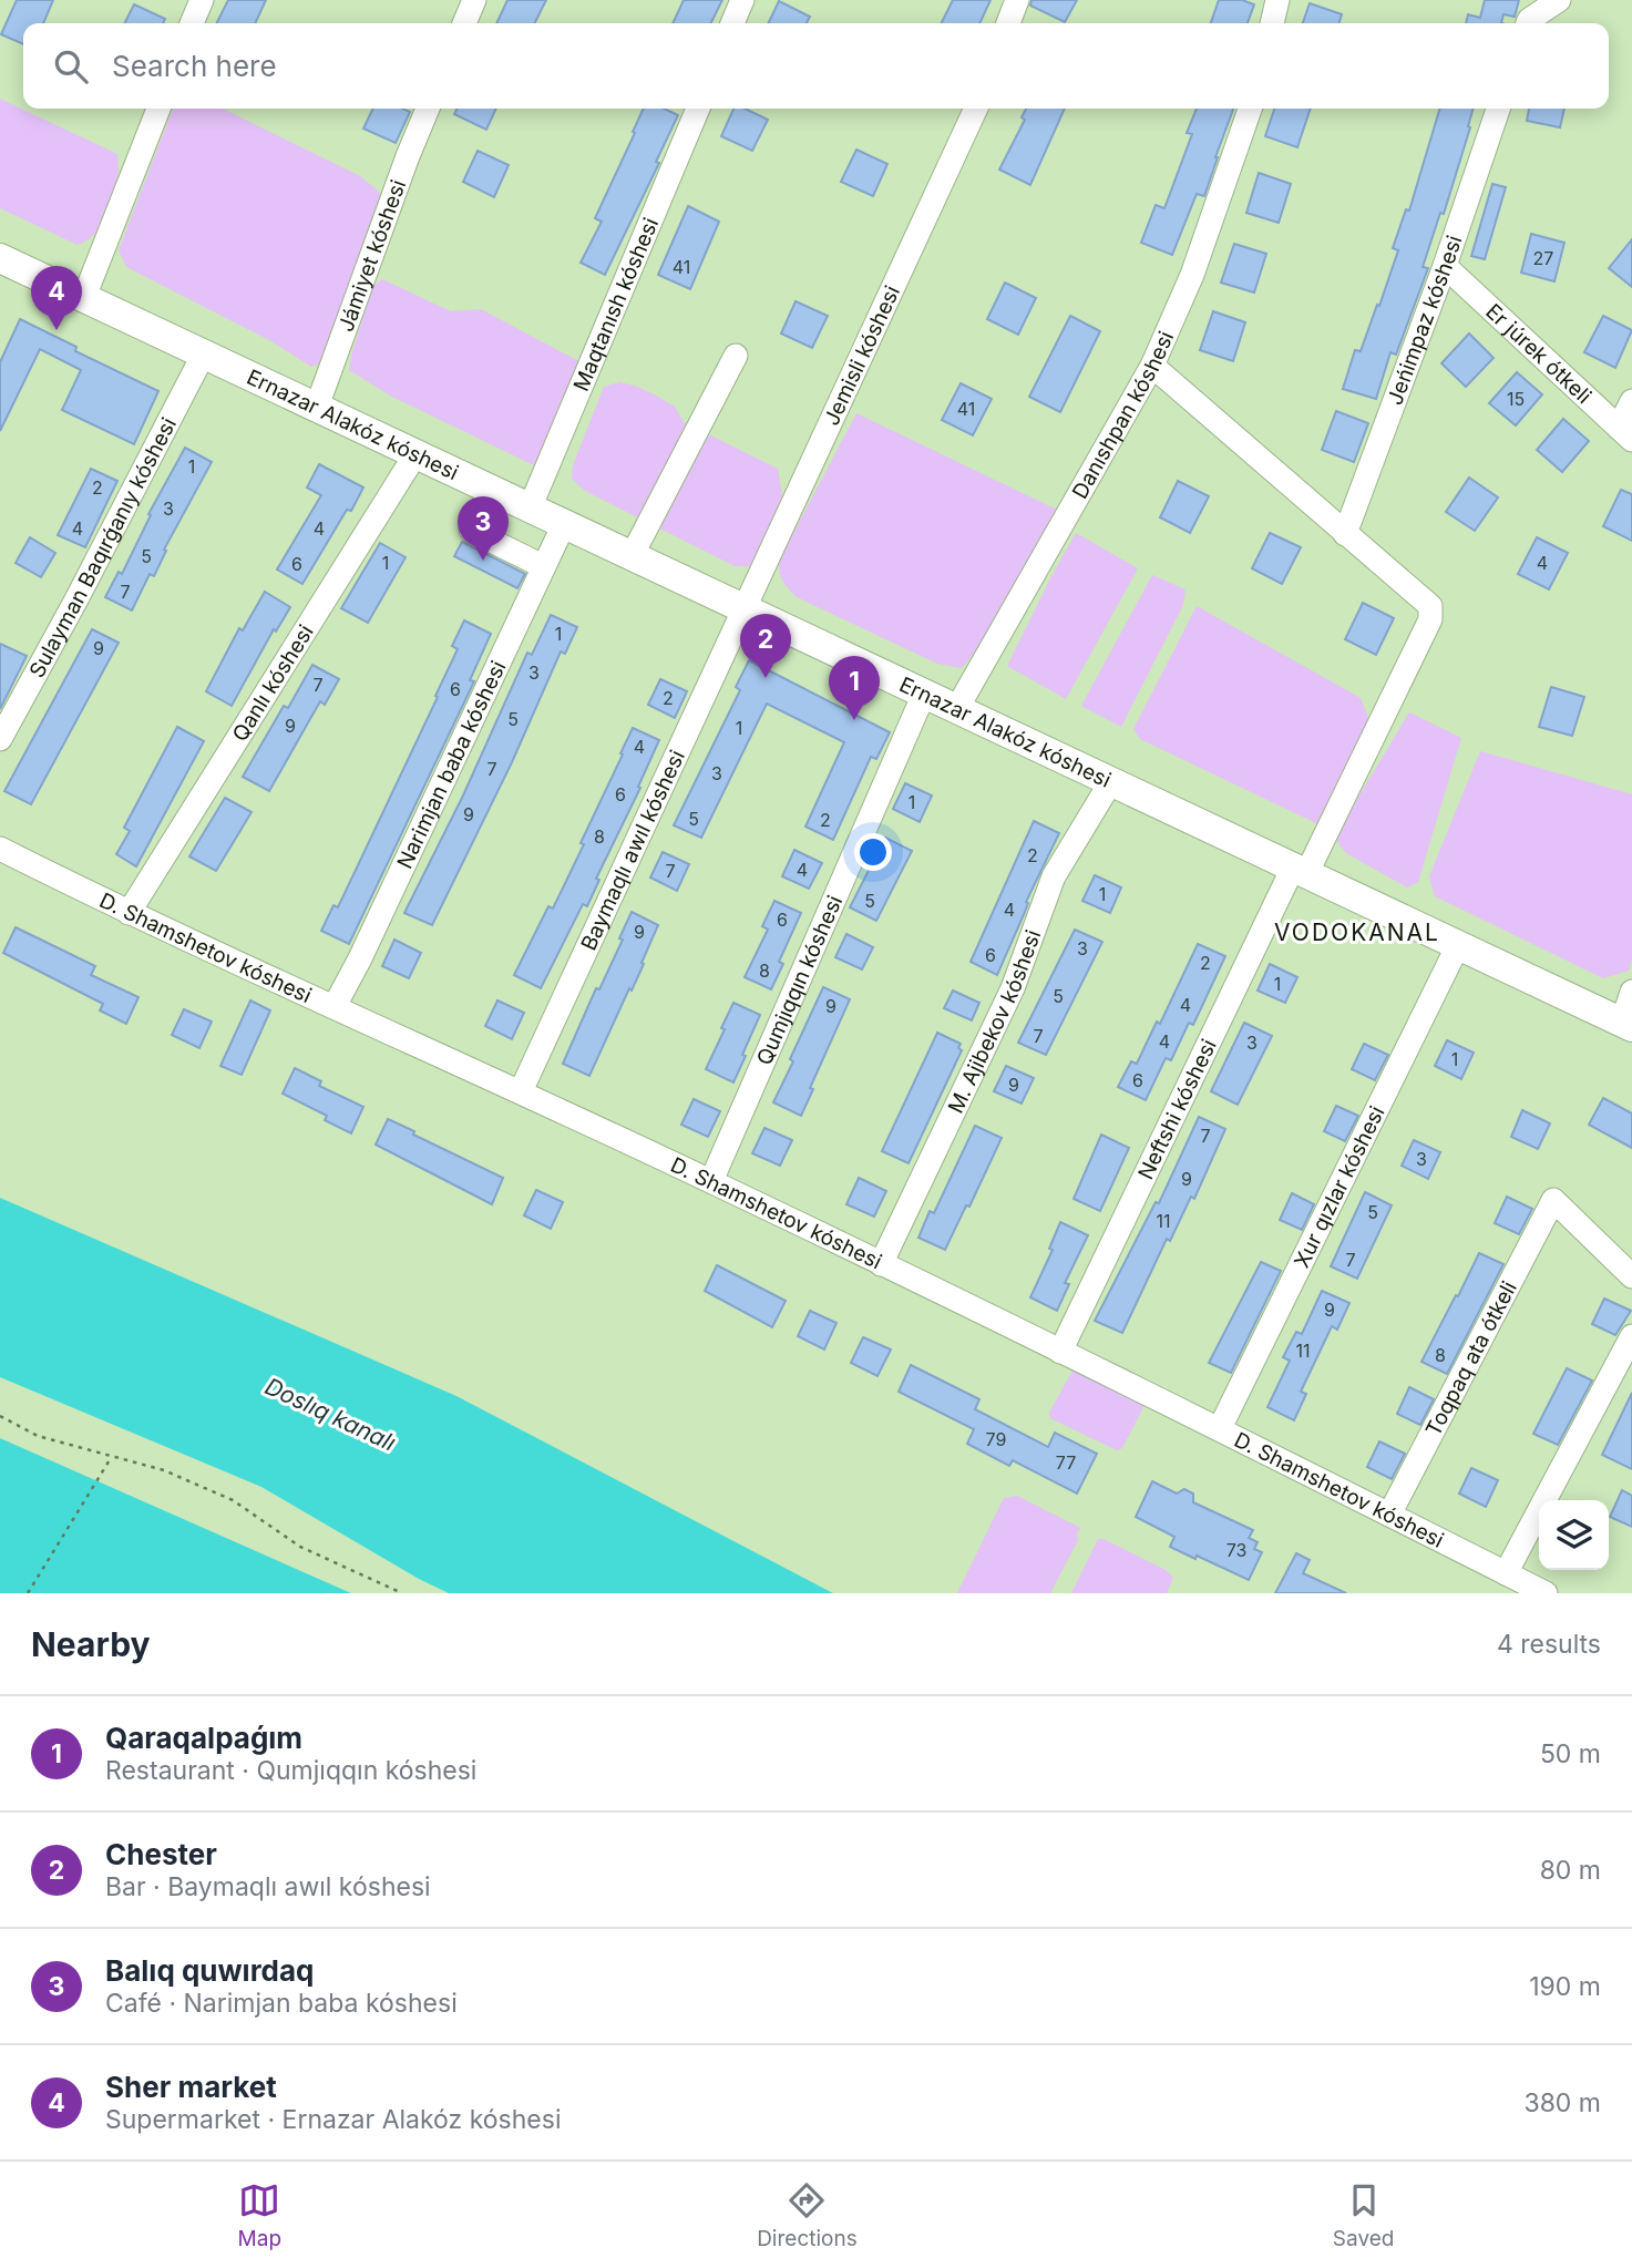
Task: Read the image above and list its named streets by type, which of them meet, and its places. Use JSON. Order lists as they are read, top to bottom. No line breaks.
{"streets":{"main road":["Ernazar Alakóz kóshesi"],"street":["Jámiyet kóshesi","Maqtanısh kóshesi","Jeńimpaz kóshesi","Er júrek ótkeli","Jemisli kóshesi","Danıshpan kóshesi","Sulayman Baqırǵanıy kóshesi","Qanlı kóshesi","Narimjan baba kóshesi","Baymaqlı awıl kóshesi","D. Shamshetov kóshesi","Qumjıqqın kóshesi","M. Ajibekov kóshesi","Neftshi kóshesi","Xur qızlar kóshesi","Toqpaq ata ótkeli"]},"crossings":[["Jámiyet kóshesi","Ernazar Alakóz kóshesi"],["Maqtanısh kóshesi","Ernazar Alakóz kóshesi"],["Jeńimpaz kóshesi","Er júrek ótkeli"],["Jeńimpaz kóshesi","Neftshi kóshesi"],["Jemisli kóshesi","Ernazar Alakóz kóshesi"],["Jemisli kóshesi","Baymaqlı awıl kóshesi"],["Danıshpan kóshesi","Ernazar Alakóz kóshesi"],["Danıshpan kóshesi","Neftshi kóshesi"],["Ernazar Alakóz kóshesi","Sulayman Baqırǵanıy kóshesi"],["Ernazar Alakóz kóshesi","Qanlı kóshesi"],["Ernazar Alakóz kóshesi","Narimjan baba kóshesi"],["Ernazar Alakóz kóshesi","Baymaqlı awıl kóshesi"],["Ernazar Alakóz kóshesi","Qumjıqqın kóshesi"],["Ernazar Alakóz kóshesi","M. Ajibekov kóshesi"],["Ernazar Alakóz kóshesi","Neftshi kóshesi"],["Ernazar Alakóz kóshesi","Xur qızlar kóshesi"],["Qanlı kóshesi","D. Shamshetov kóshesi"],["Narimjan baba kóshesi","D. Shamshetov kóshesi"],["Baymaqlı awıl kóshesi","D. Shamshetov kóshesi"],["D. Shamshetov kóshesi","Qumjıqqın kóshesi"],["D. Shamshetov kóshesi","M. Ajibekov kóshesi"],["D. Shamshetov kóshesi","Neftshi kóshesi"],["D. Shamshetov kóshesi","Xur qızlar kóshesi"],["D. Shamshetov kóshesi","Toqpaq ata ótkeli"]],"districts":["VODOKANAL"],"water":["Doslıq kanalı"],"house_numbers":["27","41","15","41","1","2","3","4","4","5","1","4","6","7","1","9","3","7","6","2","5","9","1","4","7","3","6","1","9","5","2","8","2","4","7","1","5","4","6","9","3","6","2","8","1","5","4","9","7","4","3","1","6","9","7","3","9","5","11","7","9","11","8","79","77","73"],"page":{"search":"Search here","pins":["4","3","2","1"],"heading":["Nearby","4 results"],"list":[{"mark":"1","name":"Qaraqalpaǵım","note":"Restaurant · Qumjıqqın kóshesi","value":"50 m"},{"mark":"2","name":"Chester","note":"Bar · Baymaqlı awıl kóshesi","value":"80 m"},{"mark":"3","name":"Balıq quwırdaq","note":"Café · Narimjan baba kóshesi","value":"190 m"},{"mark":"4","name":"Sher market","note":"Supermarket · Ernazar Alakóz kóshesi","value":"380 m"}],"nav":["Map","Directions","Saved"]}}
